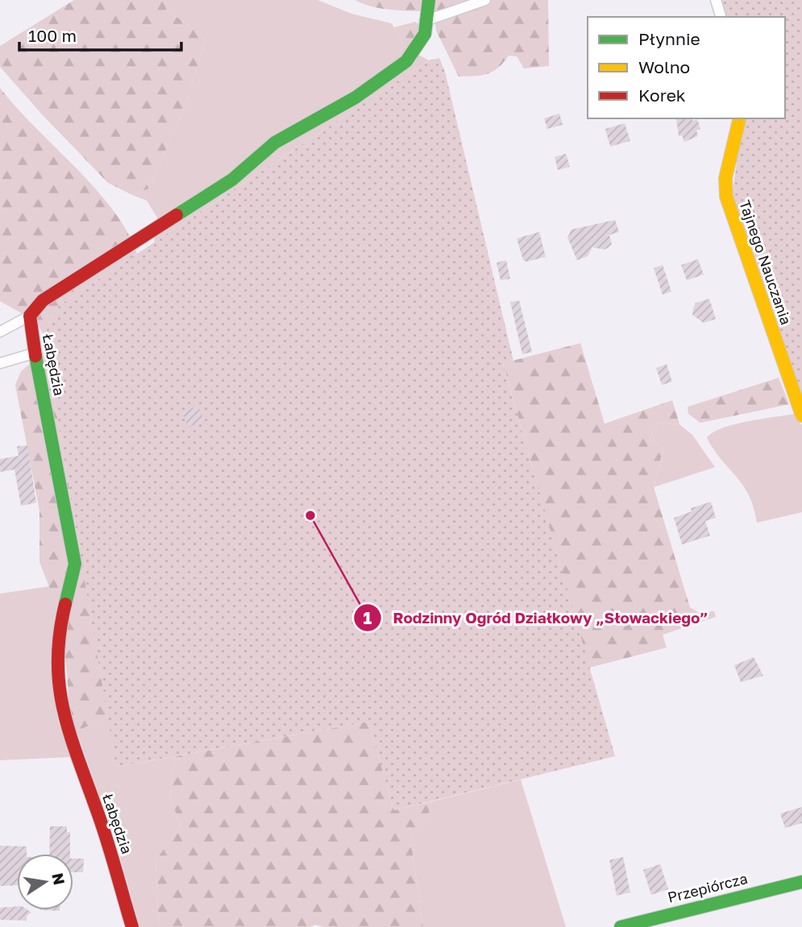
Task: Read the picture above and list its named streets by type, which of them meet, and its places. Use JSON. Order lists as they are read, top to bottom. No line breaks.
{"streets":{"street":["Tajnego Nauczania","Łabędzia","Przepiórcza"]},"places":["Rodzinny Ogród Działkowy „Słowackiego”"],"legend":["Płynnie","Wolno","Korek"],"scale_bar":"100 m","north":"right"}
